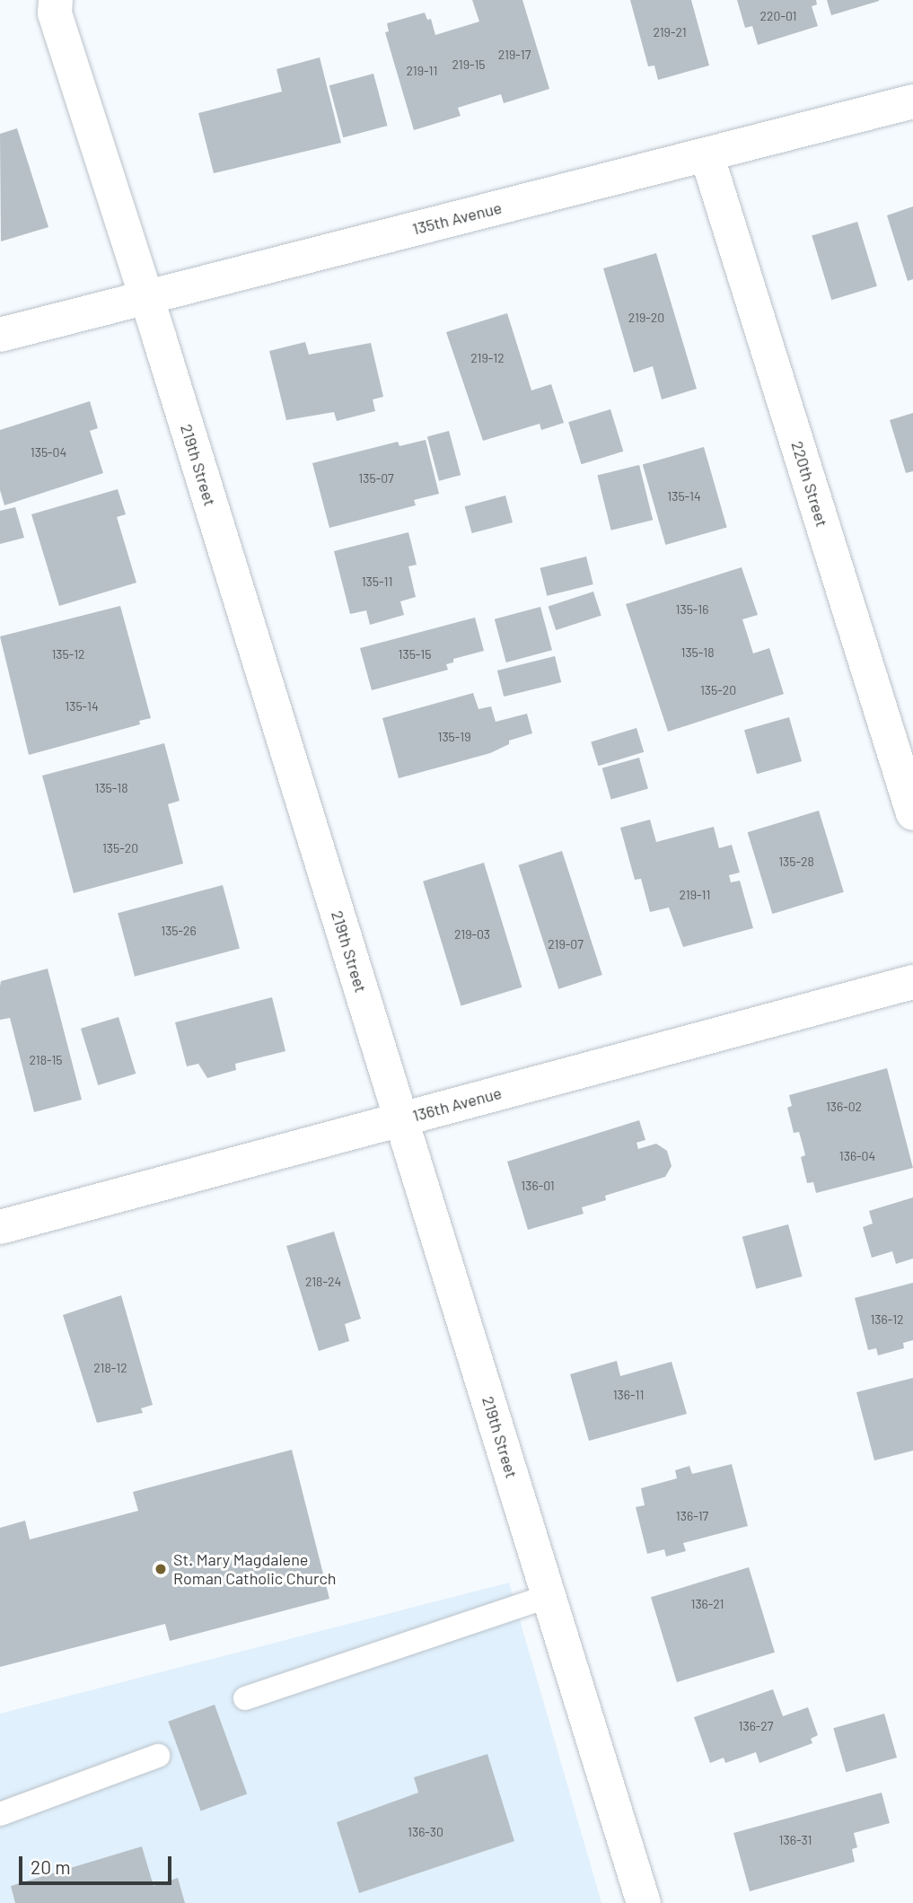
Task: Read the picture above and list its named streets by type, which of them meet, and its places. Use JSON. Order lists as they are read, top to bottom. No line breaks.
{"streets":{"street":["135th Avenue","219th Street","220th Street","136th Avenue"]},"crossings":[["135th Avenue","219th Street"],["135th Avenue","220th Street"],["219th Street","136th Avenue"]],"places":["St. Mary Magdalene Roman Catholic Church"],"house_numbers":["220-01","219-21","219-17","219-15","219-11","219-20","219-12","135-04","135-07","135-14","135-11","135-16","135-18","135-12","135-15","135-20","135-14","135-19","135-18","135-20","135-28","219-11","135-26","219-03","219-07","218-15","136-02","136-04","136-01","218-24","136-12","218-12","136-11","136-17","136-21","136-27","136-30","136-31"],"scale_bar":"20 m"}
